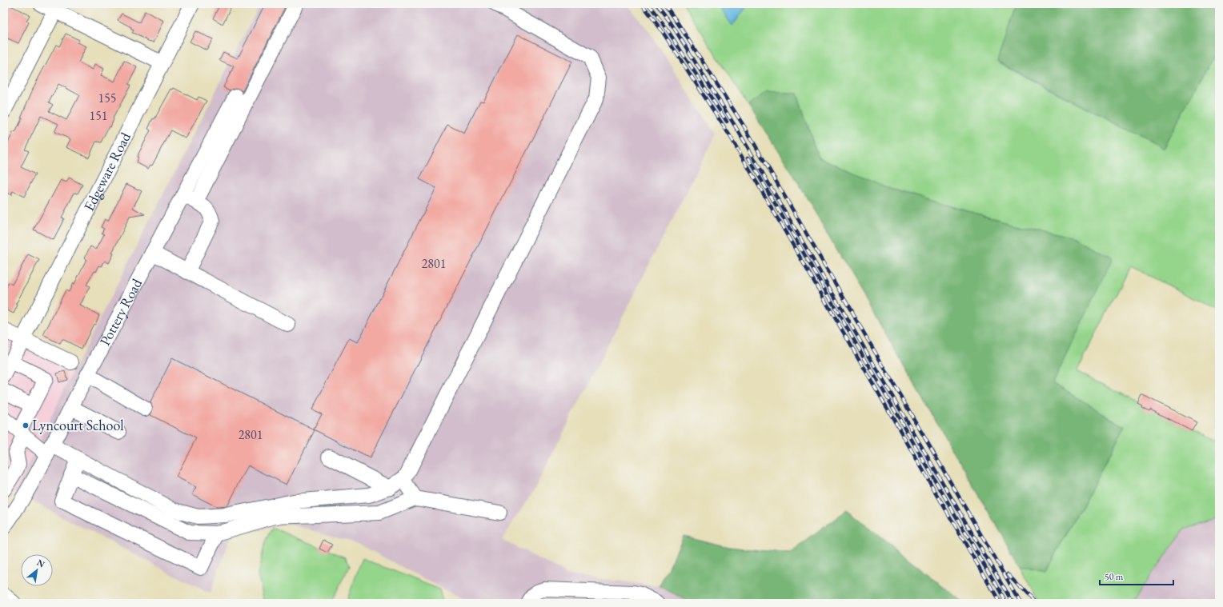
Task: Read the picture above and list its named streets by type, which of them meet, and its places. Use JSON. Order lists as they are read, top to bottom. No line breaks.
{"streets":{"street":["Edgeware Road","Pottery Road"]},"places":["Lyncourt School"],"house_numbers":["155","151","2801","2801"],"scale_bar":"50 m","north":"top right"}
